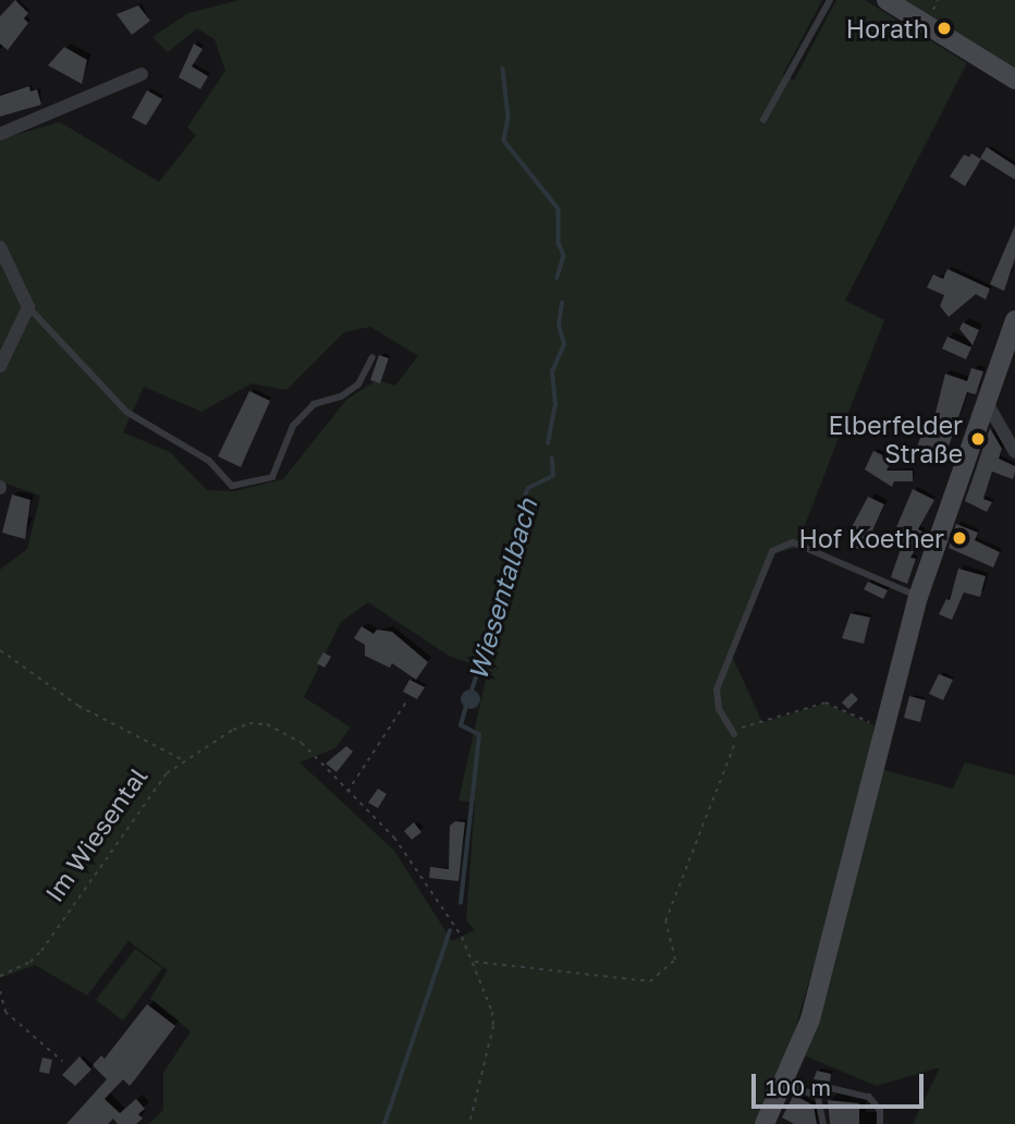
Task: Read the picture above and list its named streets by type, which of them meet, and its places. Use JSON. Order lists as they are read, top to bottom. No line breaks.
{"streets":{"path":["Im Wiesental"]},"water":["Wiesentalbach"],"places":["Horath","Elberfelder Straße","Hof Koether"],"scale_bar":"100 m"}
